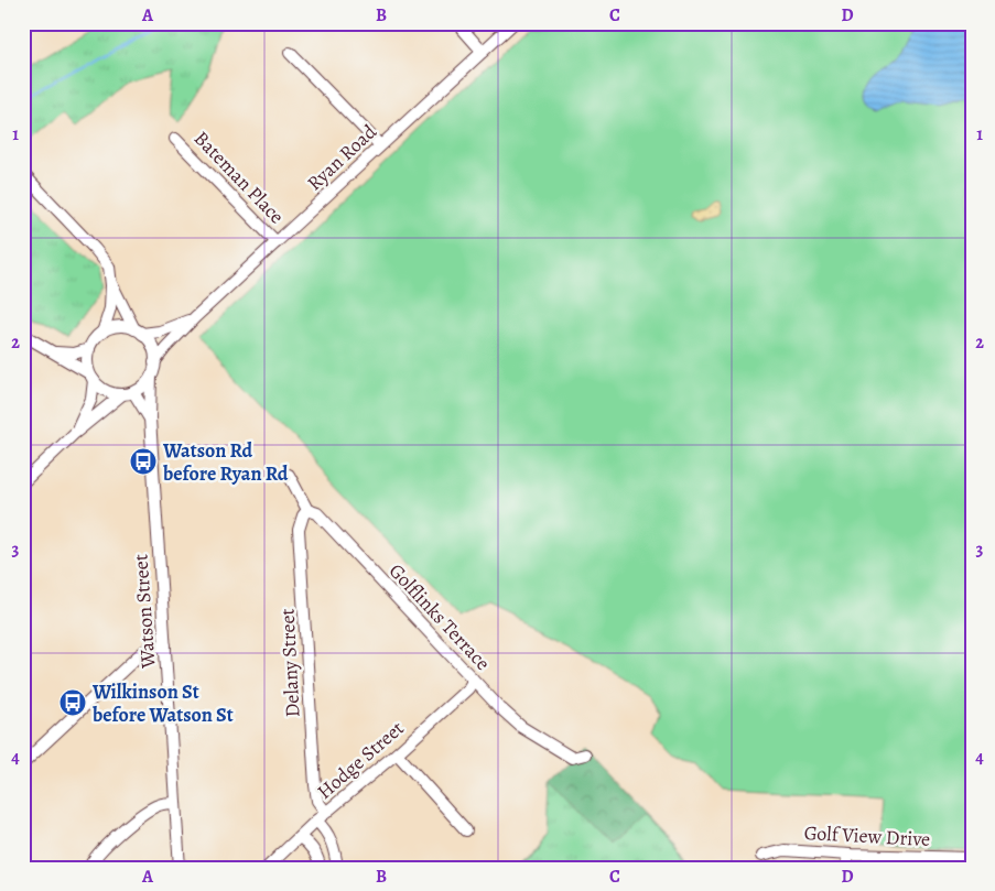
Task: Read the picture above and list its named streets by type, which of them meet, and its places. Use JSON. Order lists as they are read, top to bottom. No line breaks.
{"streets":{"street":["Ryan Road","Bateman Place","Watson Street","Golflinks Terrace","Delany Street","Hodge Street","Golf View Drive"]},"crossings":[["Ryan Road","Bateman Place"],["Ryan Road","Watson Street"],["Golflinks Terrace","Delany Street"],["Golflinks Terrace","Hodge Street"],["Delany Street","Hodge Street"]],"places":{"bus stop":["Watson Rd before Ryan Rd","Wilkinson St before Watson St"]},"grid":{"columns":["A","B","C","D"],"rows":["1","2","3","4"]}}
